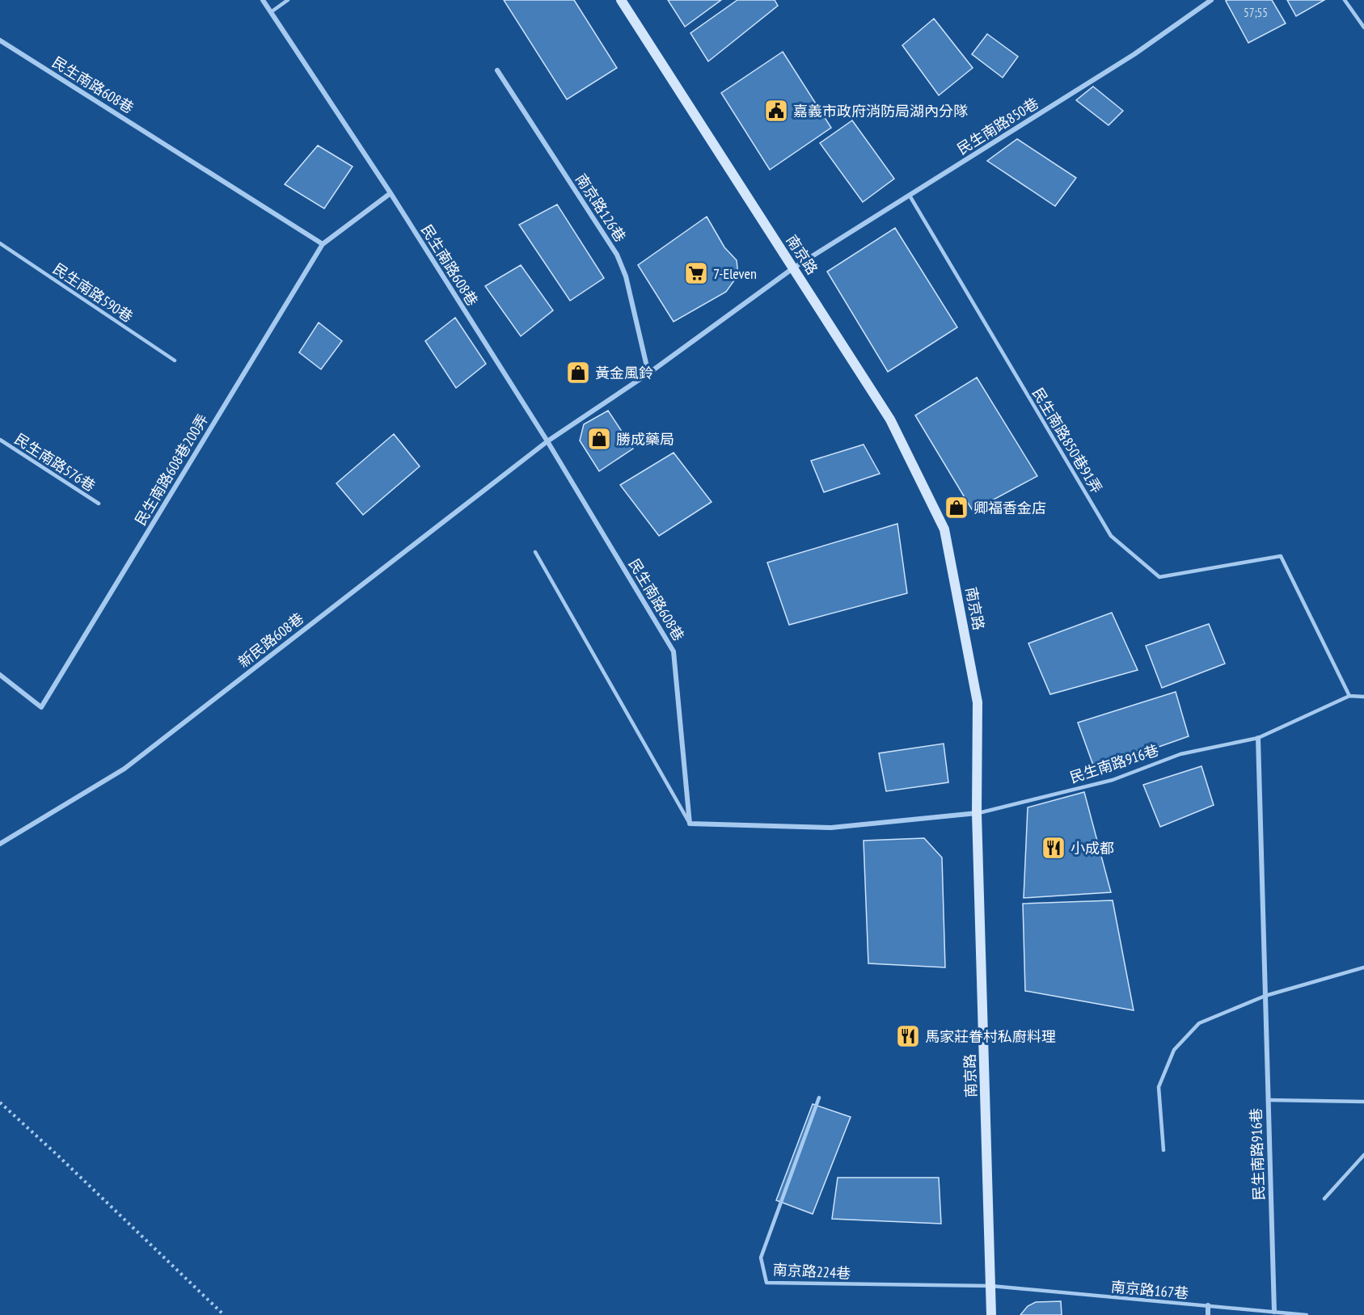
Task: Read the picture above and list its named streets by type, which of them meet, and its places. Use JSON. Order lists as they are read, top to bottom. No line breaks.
{"streets":{"street":["民生南路608巷","民生南路850巷","南京路126巷","南京路","民生南路608巷200弄","新民路608巷","民生南路916巷"],"lane":["民生南路590巷","民生南路850巷91弄","民生南路576巷","南京路224巷","南京路167巷"]},"crossings":[["民生南路608巷","民生南路608巷200弄"],["民生南路608巷","新民路608巷"],["民生南路850巷","南京路"],["民生南路850巷","民生南路850巷91弄"],["南京路","民生南路916巷"],["南京路","南京路224巷"],["南京路","南京路167巷"],["民生南路850巷91弄","民生南路916巷"],["民生南路916巷","南京路167巷"],["南京路224巷","南京路167巷"]],"places":{"public building":["嘉義市政府消防局湖內分隊"],"supermarket":["7-Eleven"],"shop":["黃金風鈴","勝成藥局","卿福香金店"],"restaurant":["小成都","馬家莊眷村私廚料理"]},"house_numbers":["57;55"]}
